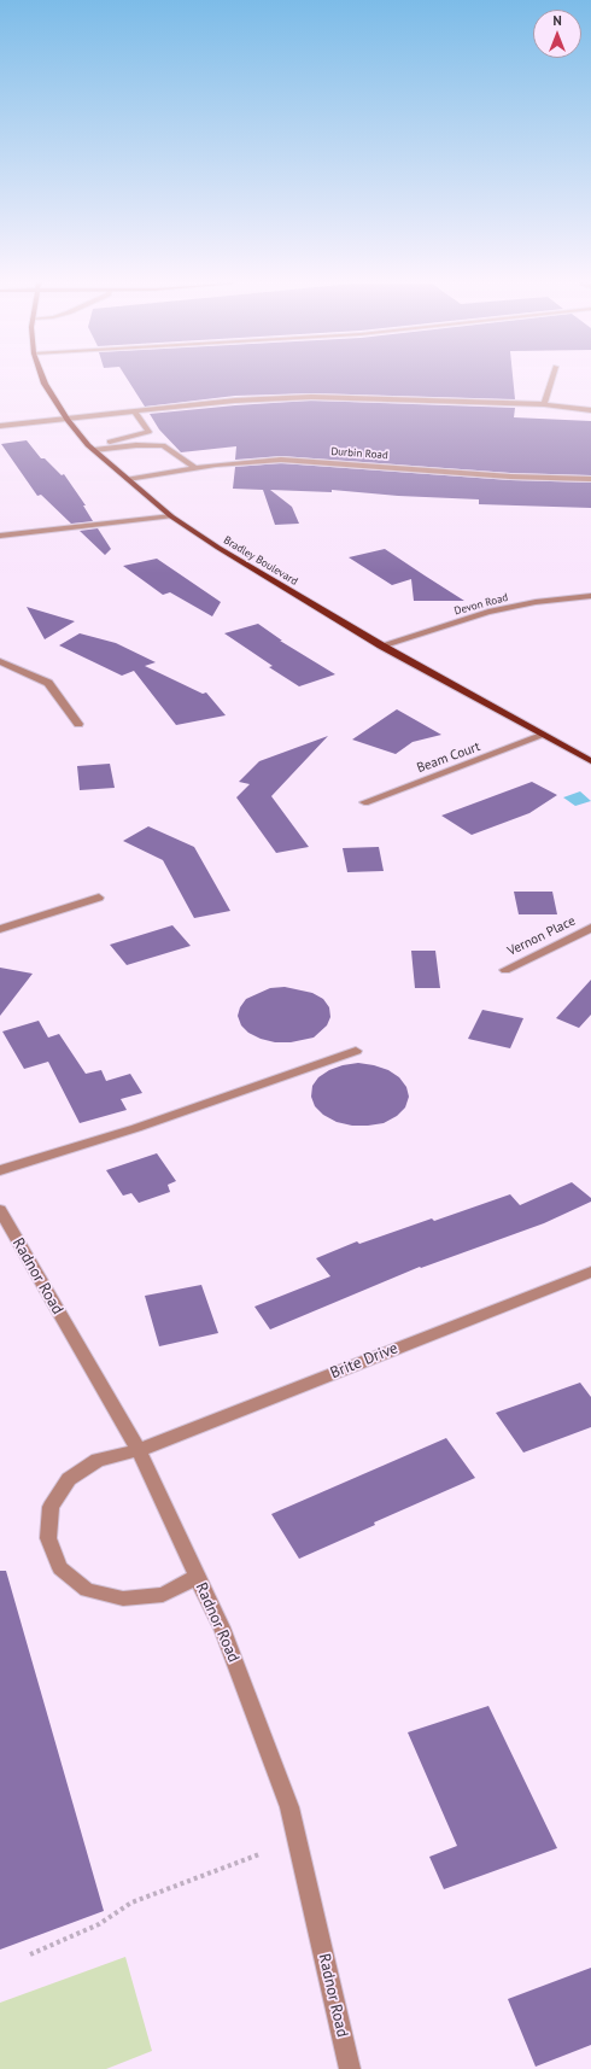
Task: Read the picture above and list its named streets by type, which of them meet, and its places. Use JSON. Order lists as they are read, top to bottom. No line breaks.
{"streets":{"main road":["Bradley Boulevard"],"street":["Durbin Road","Devon Road","Beam Court","Vernon Place","Radnor Road","Brite Drive"]},"crossings":[["Durbin Road","Bradley Boulevard"],["Bradley Boulevard","Devon Road"],["Bradley Boulevard","Beam Court"],["Radnor Road","Brite Drive"]],"north":"top"}
